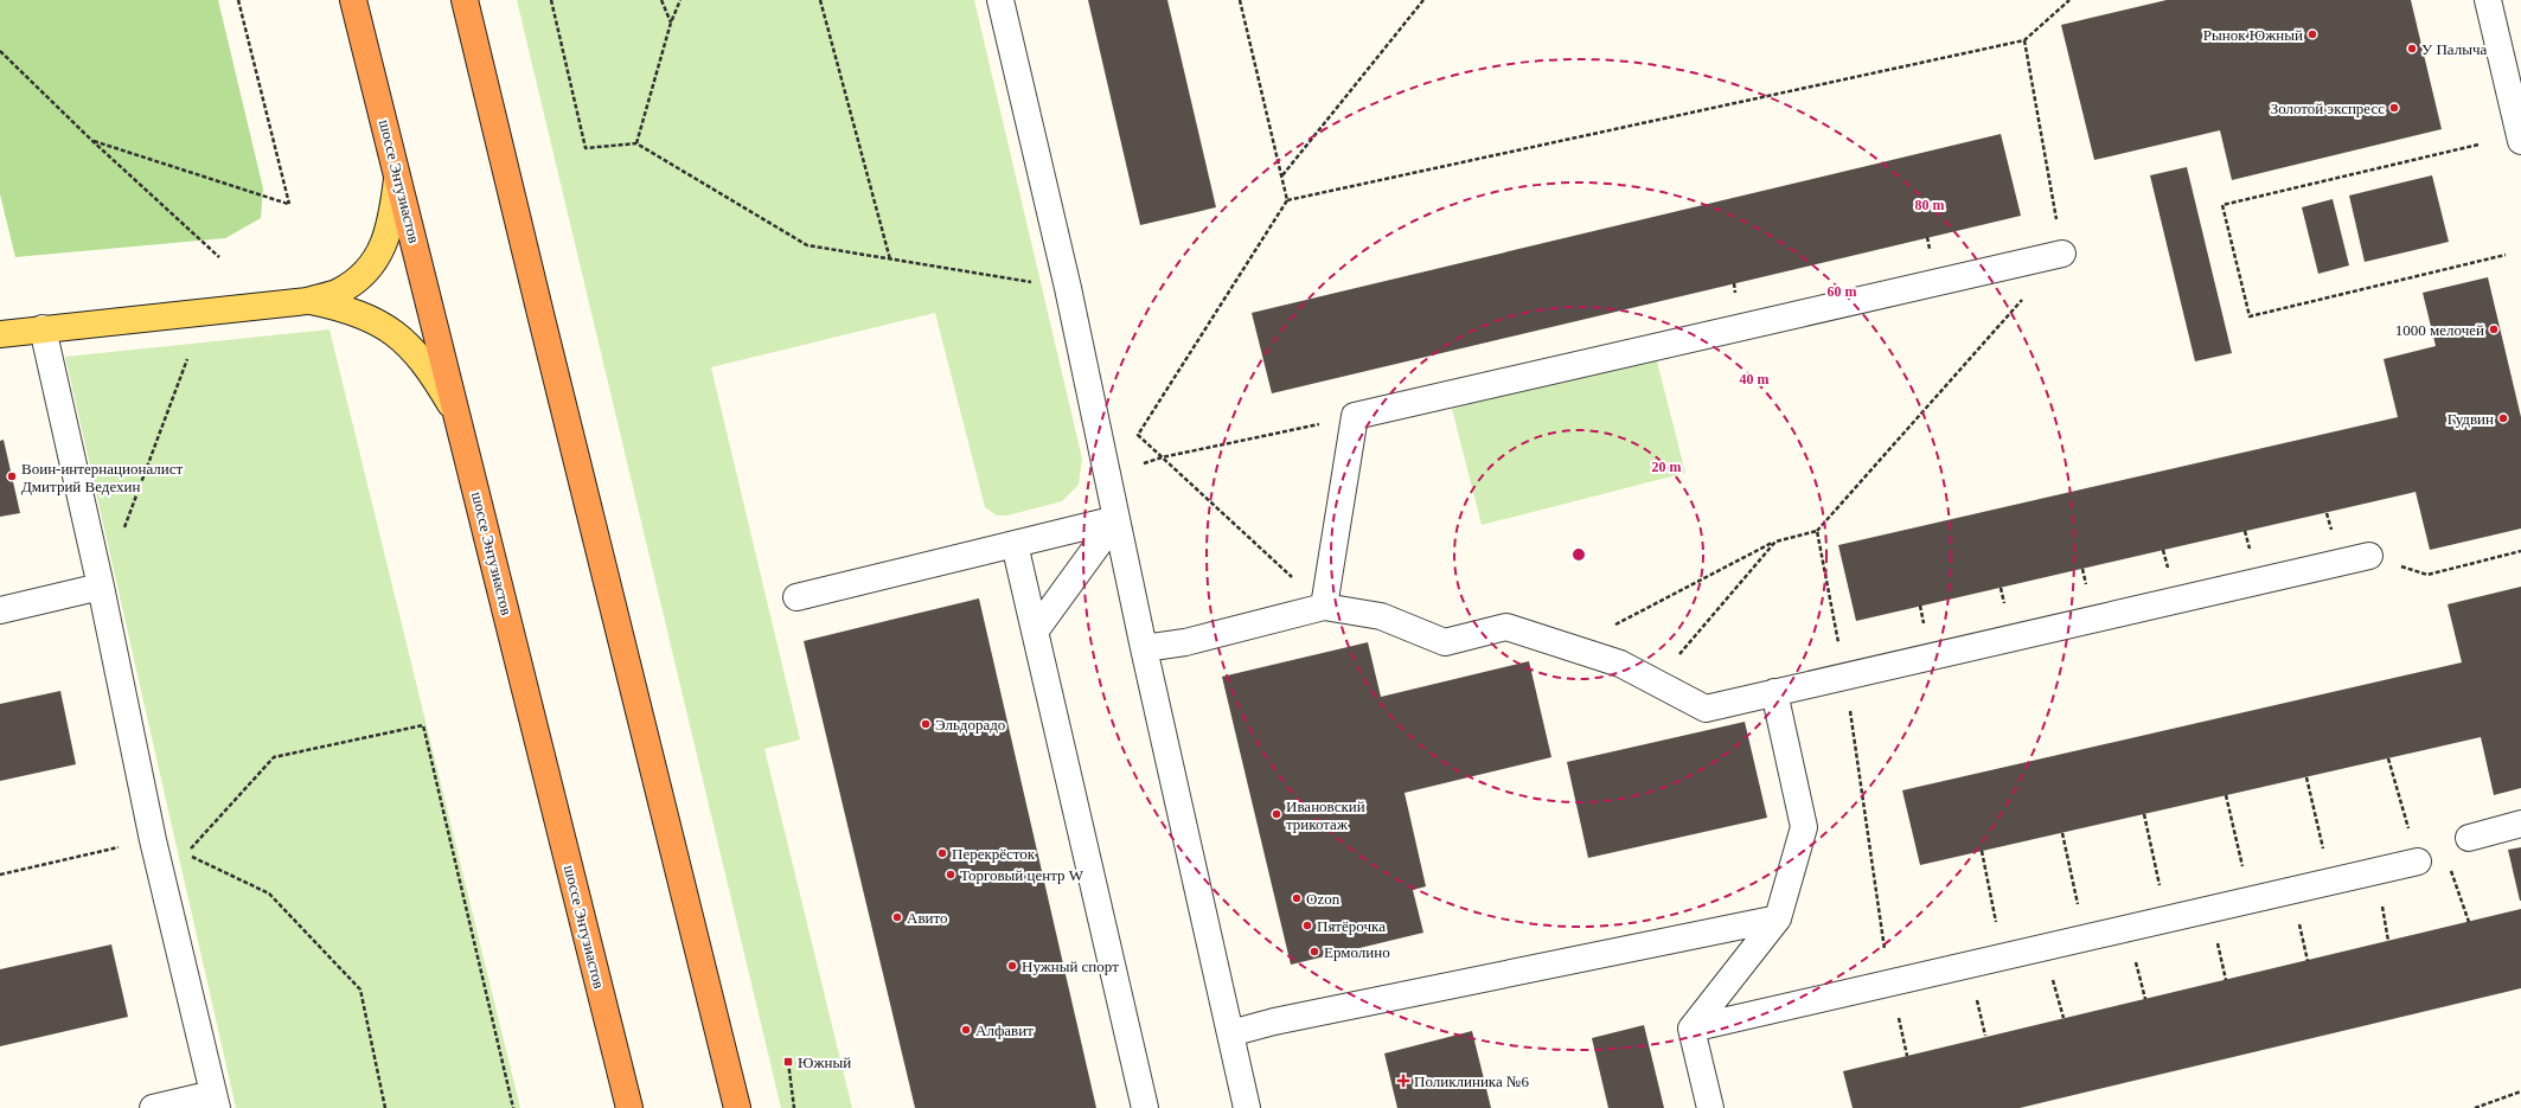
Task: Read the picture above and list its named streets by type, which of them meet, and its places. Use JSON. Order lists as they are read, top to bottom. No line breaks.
{"streets":{"highway":["шоссе Энтузиастов"]},"places":{"other":["Рынок Южный","У Палыча","Золотой экспресс","1000 мелочей","Гудвин","Воин-интернационалист Дмитрий Ведехин","Эльдорадо","Ивановский трикотаж","Перекрёсток","Торговый центр W","Ozon","Авито","Пятёрочка","Ермолино","Нужный спорт","Алфавит"],"transit":["Южный"],"health":["Поликлиника №6"]},"rings":["80 m","60 m","40 m","20 m"]}
